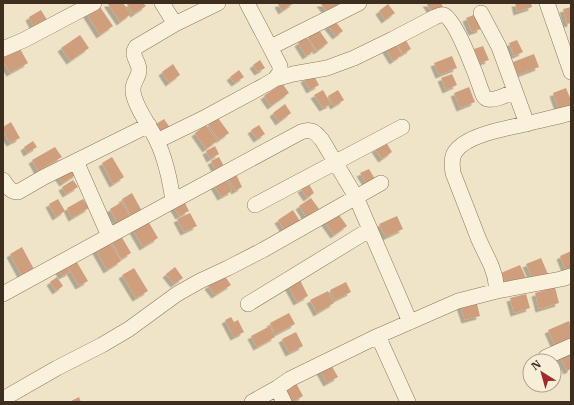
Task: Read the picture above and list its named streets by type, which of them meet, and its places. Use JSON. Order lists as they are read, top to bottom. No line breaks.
{"north":"top left"}
